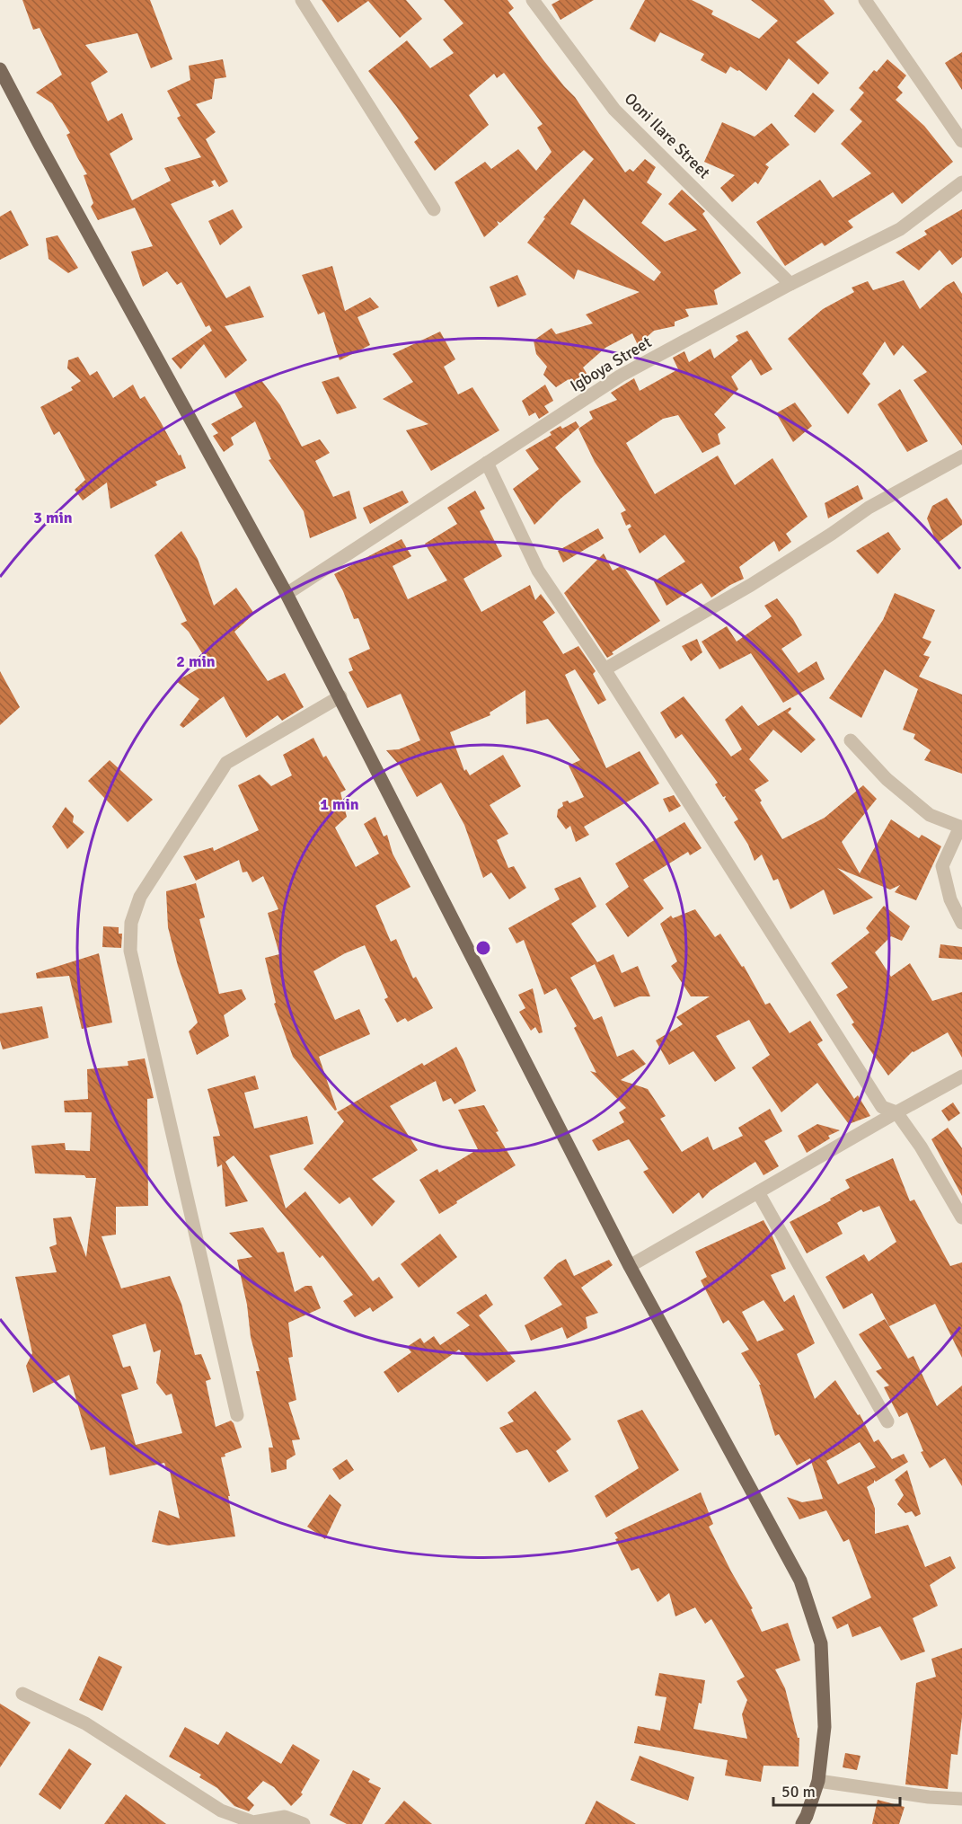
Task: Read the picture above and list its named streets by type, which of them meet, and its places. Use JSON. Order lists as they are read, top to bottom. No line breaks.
{"streets":{"street":["Ooni Ilare Street","Igboya Street"]},"crossings":[["Ooni Ilare Street","Igboya Street"]],"scale_bar":"50 m","rings":["3 min","2 min","1 min"]}
